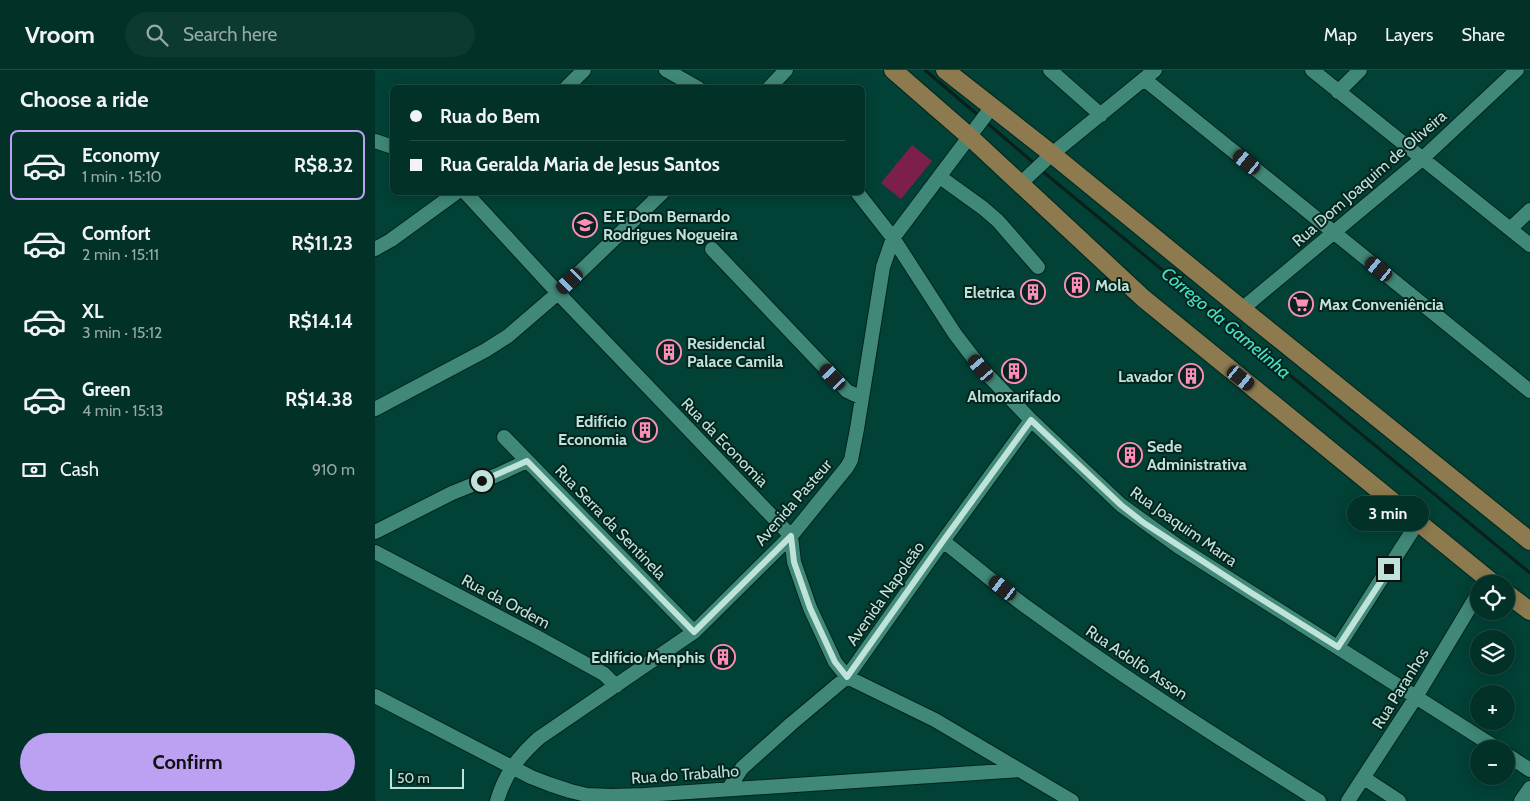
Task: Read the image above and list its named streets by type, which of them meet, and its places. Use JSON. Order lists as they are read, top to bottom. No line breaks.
{"streets":{"street":["Rua Dom Joaquim de Oliveira","Rua da Economia","Avenida Pasteur","Rua Serra da Sentinela","Rua Joaquim Marra","Avenida Napoleão","Rua da Ordem","Rua Adolfo Asson","Rua Paranhos","Rua do Trabalho"]},"crossings":[["Rua da Economia","Avenida Pasteur"],["Avenida Pasteur","Rua Serra da Sentinela"],["Avenida Pasteur","Rua Joaquim Marra"],["Avenida Pasteur","Rua da Ordem"],["Avenida Pasteur","Rua do Trabalho"],["Rua Joaquim Marra","Avenida Napoleão"],["Rua Joaquim Marra","Rua Paranhos"],["Avenida Napoleão","Rua Adolfo Asson"],["Avenida Napoleão","Rua do Trabalho"]],"water":["Córrego da Gamelinha"],"places":{"school or university":["E.E Dom Bernardo Rodrigues Nogueira"],"building":["Mola","Eletrica","Residencial Palace Camila","Almoxarifado","Lavador","Edifício Economia","Sede Administrativa","Edifício Menphis"],"supermarket":["Max Conveniência"]},"scale_bar":"50 m","page":{"header":"Vroom","search":"Search here","nav":["Map","Layers","Share"],"heading":"Choose a ride","banner":["Rua do Bem","Rua Geralda Maria de Jesus Santos"],"list":[{"name":"Economy","note":"1 min · 15:10","value":"R$8.32"},{"name":"Comfort","note":"2 min · 15:11","value":"R$11.23"},{"name":"XL","note":"3 min · 15:12","value":"R$14.14"},{"name":"Green","note":"4 min · 15:13","value":"R$14.38"}],"pay":["Cash","910 m"],"bubble":"3 min","map_buttons":["+","−"],"buttons":"Confirm","scale":"50 m"}}
